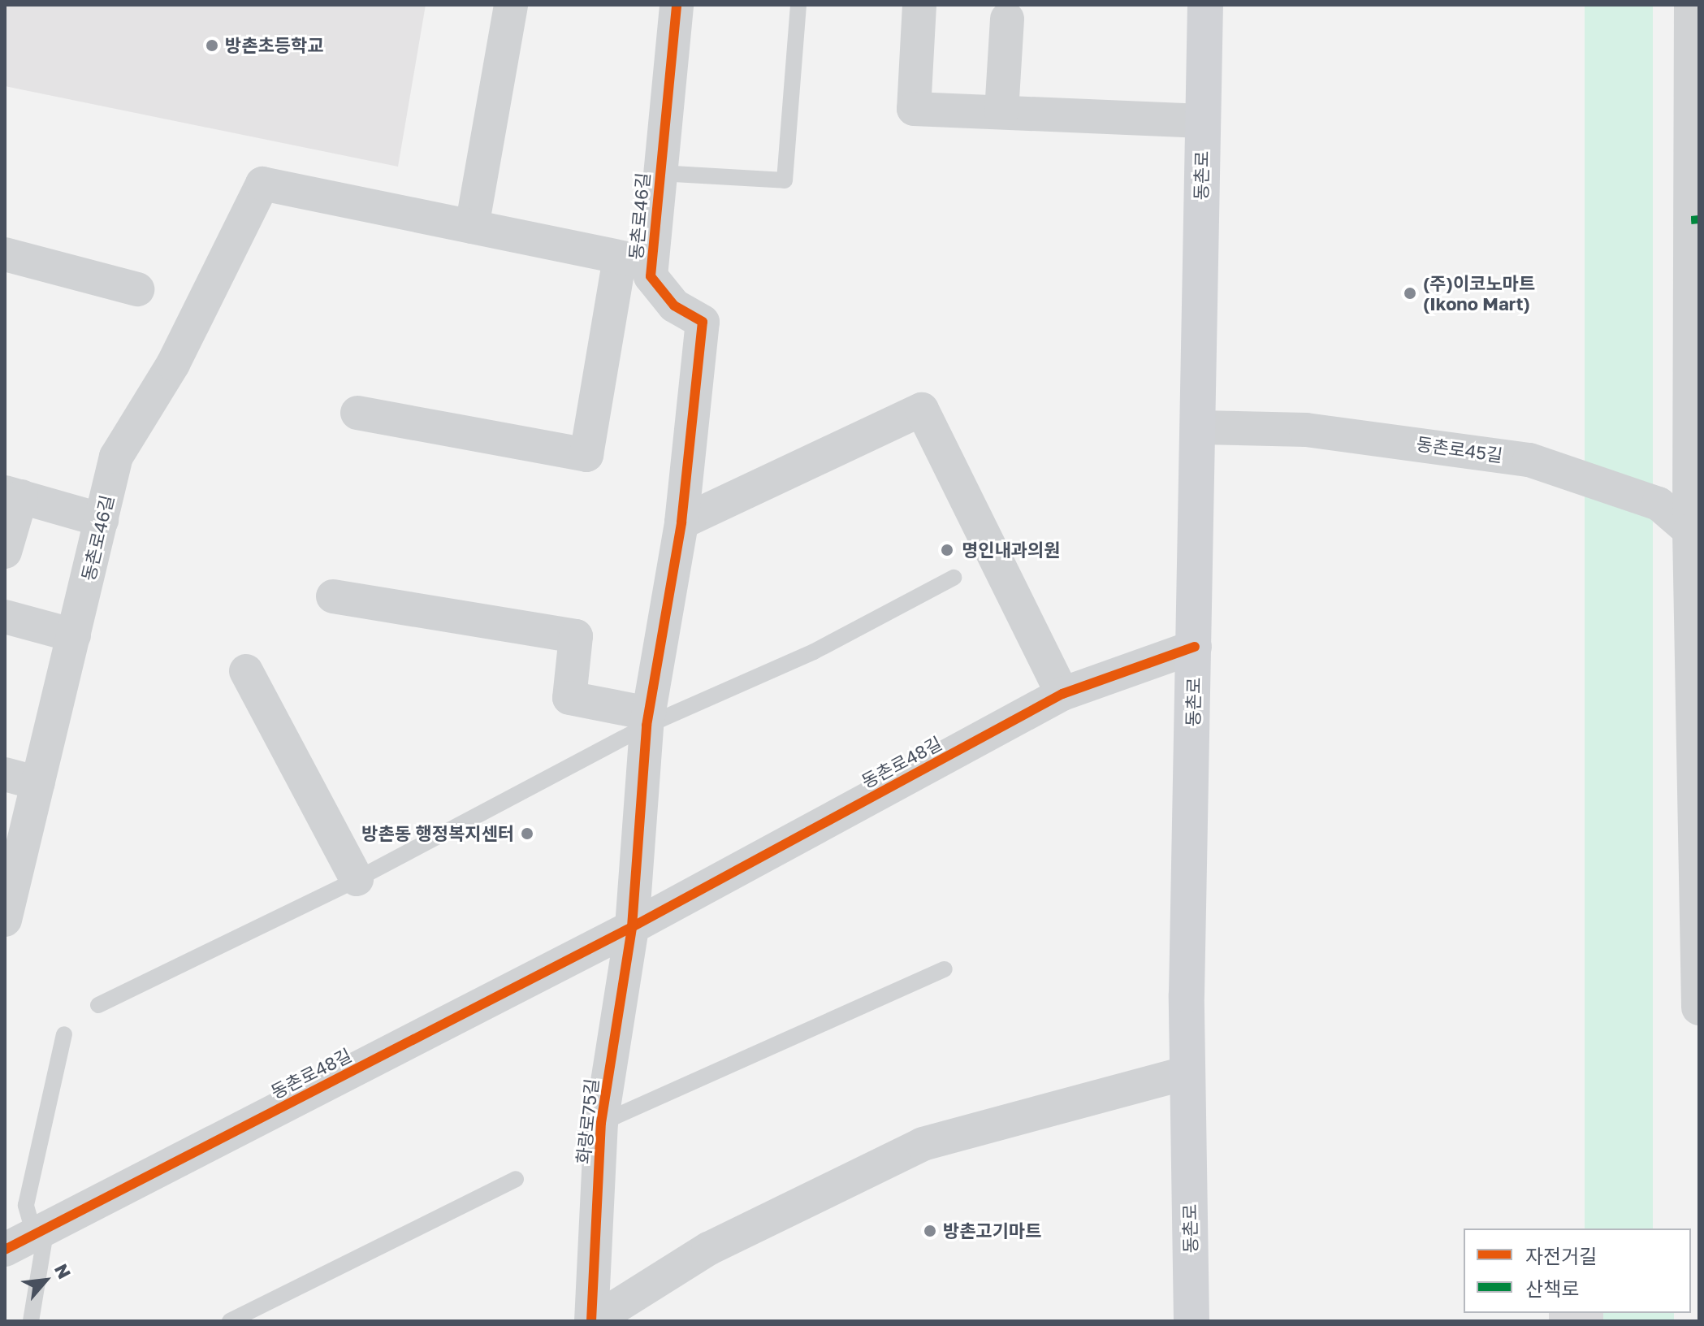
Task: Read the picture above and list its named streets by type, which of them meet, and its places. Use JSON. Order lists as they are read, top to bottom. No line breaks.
{"streets":{"main road":["동촌로"],"street":["동촌로46길","동촌로45길","동촌로48길","화랑로75길"]},"crossings":[["동촌로","동촌로45길"],["동촌로","동촌로48길"],["동촌로","화랑로75길"],["동촌로48길","화랑로75길"]],"places":["방촌초등학교","(주)이코노마트 (Ikono Mart)","명인내과의원","방촌동 행정복지센터","방촌고기마트"],"legend":["자전거길","산책로"],"north":"top right"}
